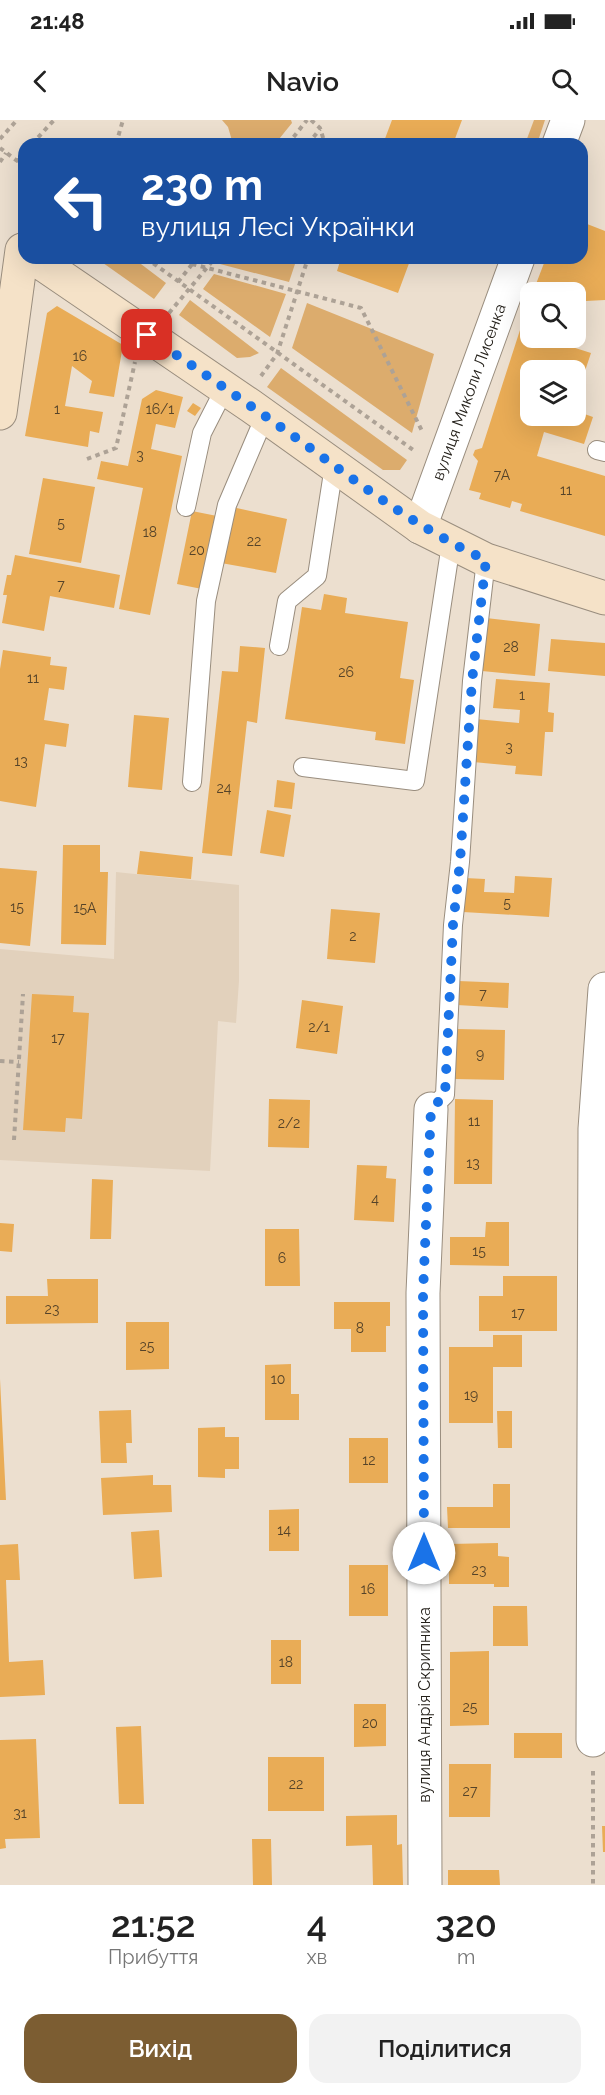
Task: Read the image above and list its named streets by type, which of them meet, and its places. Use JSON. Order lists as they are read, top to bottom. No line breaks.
{"streets":{"street":["вулиця Миколи Лисенка","вулиця Андрія Скрипника"]},"house_numbers":["16","1","16/1","3","7А","11","5","18","22","20","7","28","26","11","1","3","13","24","5","15","15А","2","7","2/1","17","9","11","2/2","13","4","15","6","23","17","8","25","10","19","12","14","23","16","18","25","20","22","27","31"],"page":{"status":"21:48","header":"Navio","turn":["230 m","вулиця Лесі Українки"],"eta":["21:52","Прибуття","4","хв","320","m"],"buttons":["Вихід","Поділитися"]}}
